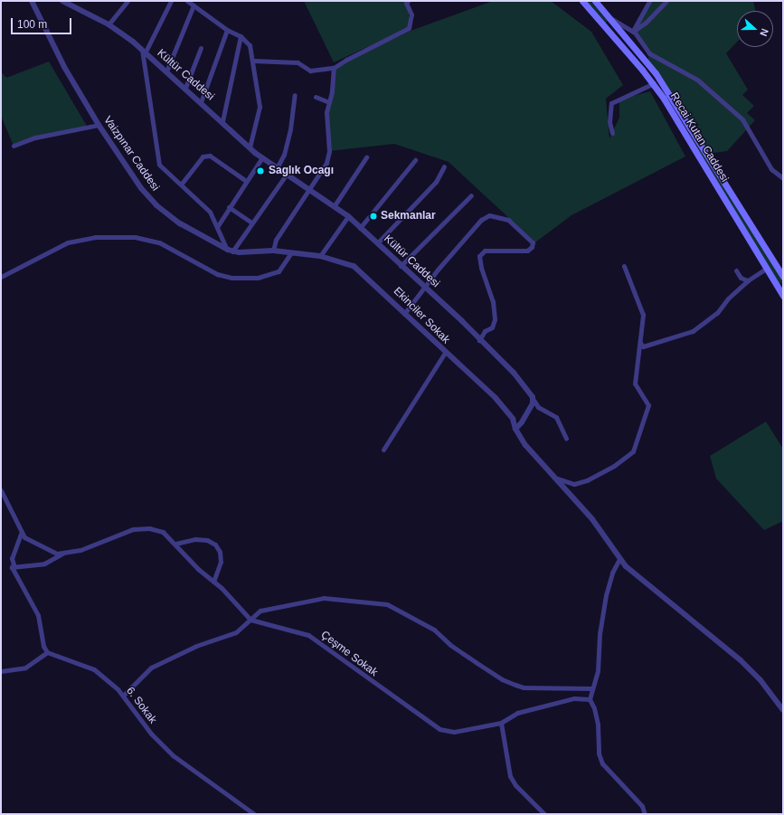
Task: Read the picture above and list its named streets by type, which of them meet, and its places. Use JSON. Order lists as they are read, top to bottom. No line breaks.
{"streets":{"main road":["Recai Kutan Caddesi"],"street":["Kültür Caddesi","Vaizpınar Caddesi","Ekinciler Sokak","Çeşme Sokak","6. Sokak"]},"crossings":[["Vaizpınar Caddesi","Ekinciler Sokak"]],"places":["Saglık Ocagı","Sekmanlar"],"scale_bar":"100 m","north":"right"}
